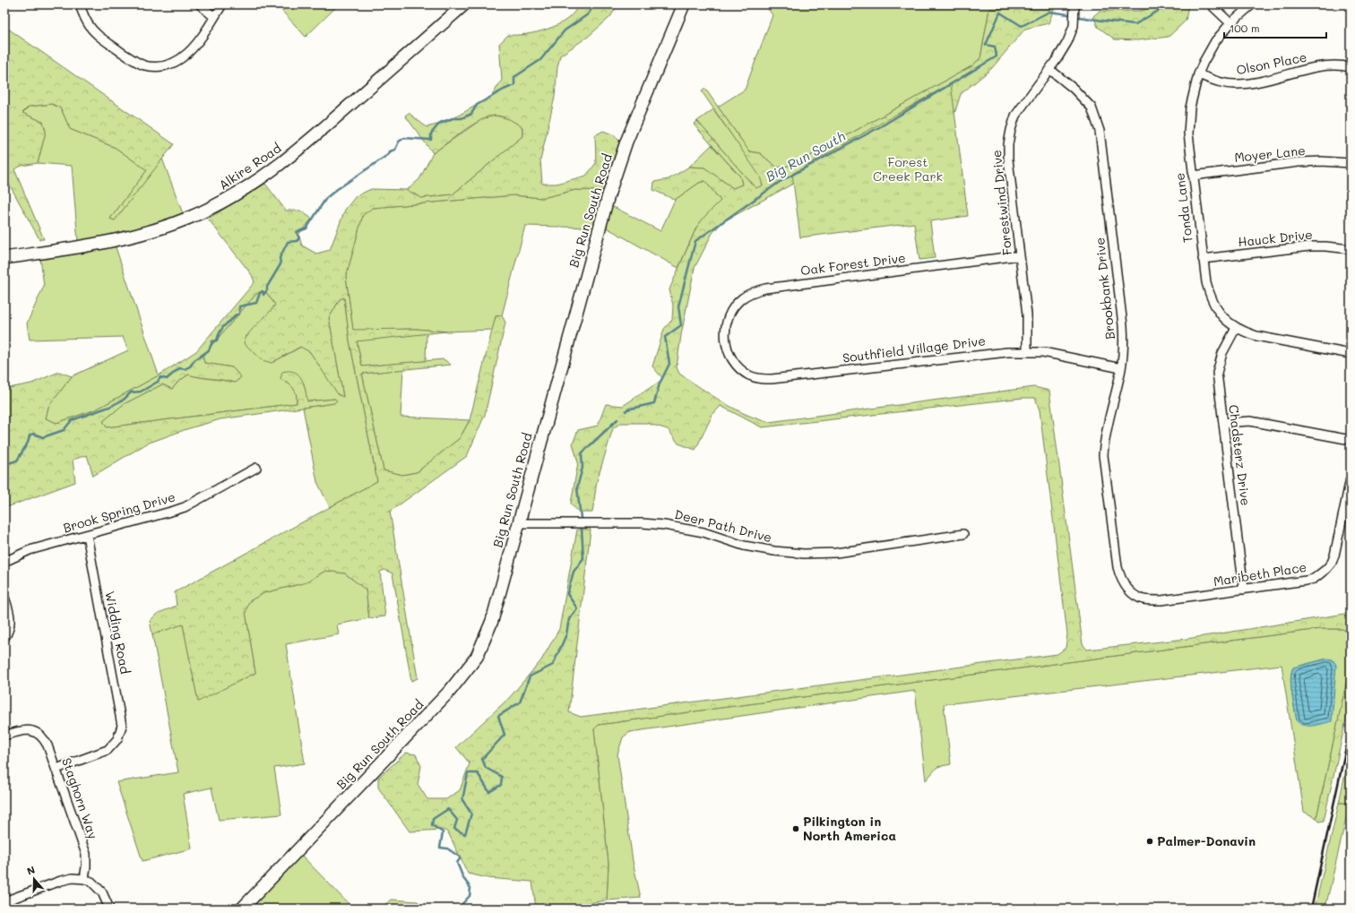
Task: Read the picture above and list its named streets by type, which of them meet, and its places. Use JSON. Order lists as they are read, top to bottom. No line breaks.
{"streets":{"street":["Olson Place","Moyer Lane","Alkire Road","Forestwind Drive","Tonda Lane","Big Run South Road","Hauck Drive","Oak Forest Drive","Brookbank Drive","Southfield Village Drive","Chadsterz Drive","Brook Spring Drive","Deer Path Drive","Maribeth Place","Widding Road","Staghorn Way"]},"crossings":[["Olson Place","Tonda Lane"],["Moyer Lane","Tonda Lane"],["Forestwind Drive","Oak Forest Drive"],["Forestwind Drive","Brookbank Drive"],["Forestwind Drive","Southfield Village Drive"],["Tonda Lane","Hauck Drive"],["Tonda Lane","Chadsterz Drive"],["Big Run South Road","Deer Path Drive"],["Oak Forest Drive","Southfield Village Drive"],["Brookbank Drive","Southfield Village Drive"],["Brookbank Drive","Maribeth Place"],["Chadsterz Drive","Maribeth Place"],["Brook Spring Drive","Widding Road"],["Widding Road","Staghorn Way"]],"water":["Big Run South"],"parks":["Forest Creek Park"],"places":["Pilkington in North America","Palmer-Donavin"],"scale_bar":"100 m","north":"top"}
